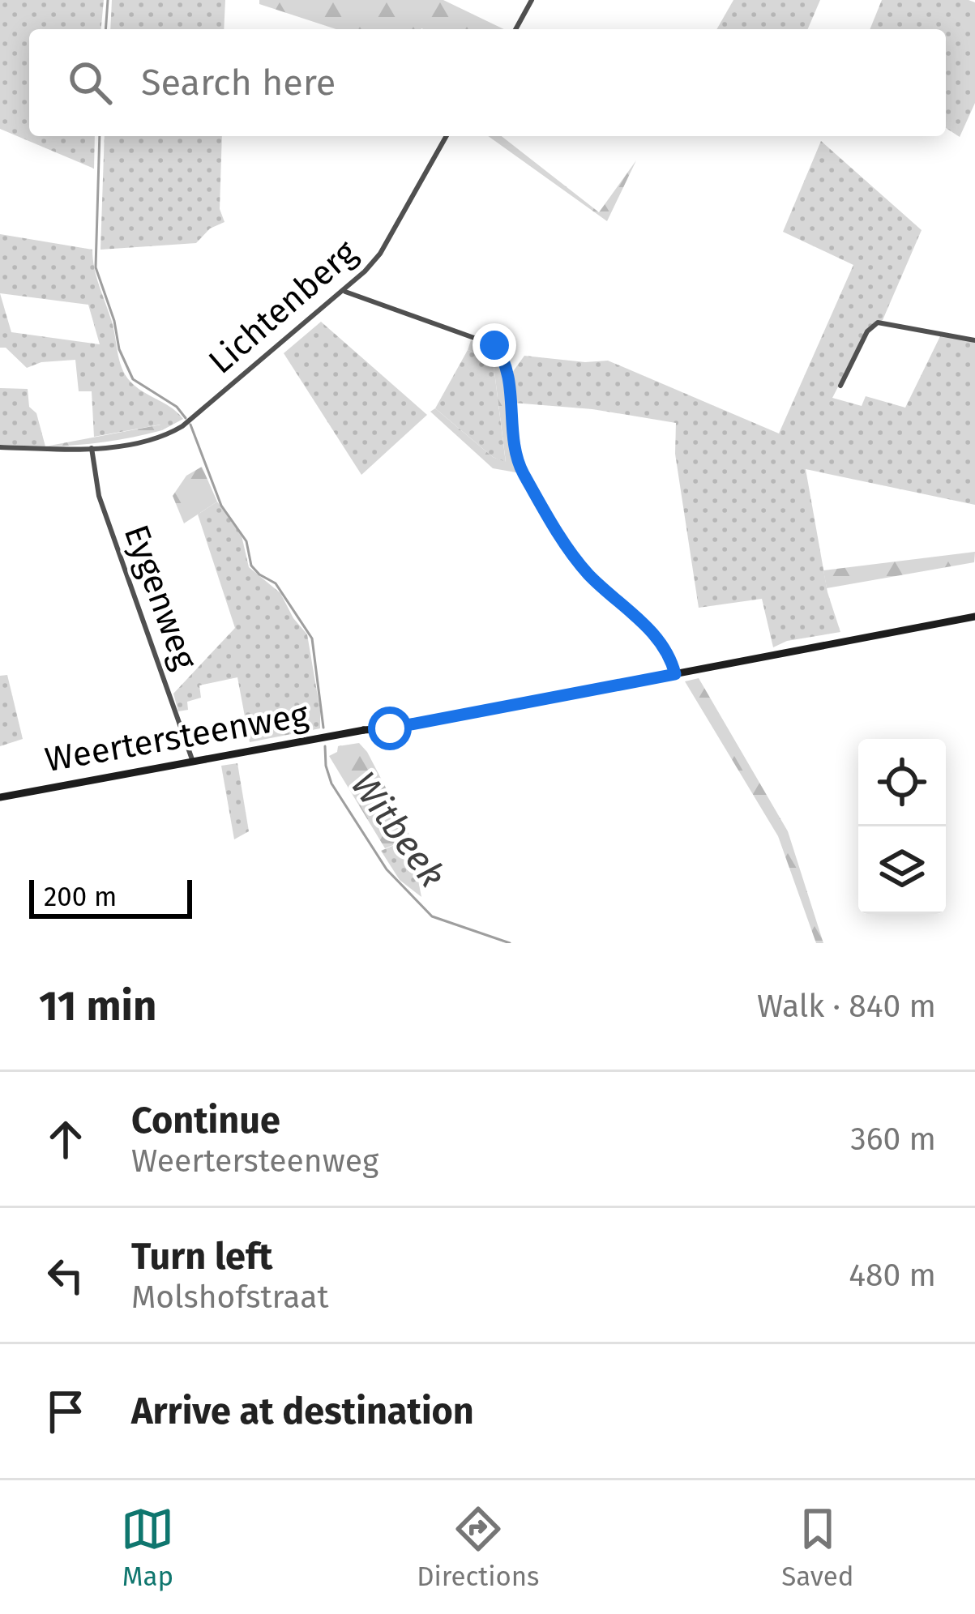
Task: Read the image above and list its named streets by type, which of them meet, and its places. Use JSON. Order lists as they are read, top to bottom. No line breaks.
{"streets":{"main road":["Weertersteenweg"],"street":["Lichtenberg","Eygenweg"]},"crossings":[["Lichtenberg","Eygenweg"],["Eygenweg","Weertersteenweg"]],"water":["Witbeek"],"scale_bar":"200 m","page":{"search":"Search here","scale":"200 m","heading":["11 min","Walk · 840 m"],"list":[["Continue","Weertersteenweg","360 m"],["Turn left","Molshofstraat","480 m"],"Arrive at destination"],"nav":["Map","Directions","Saved"]}}
